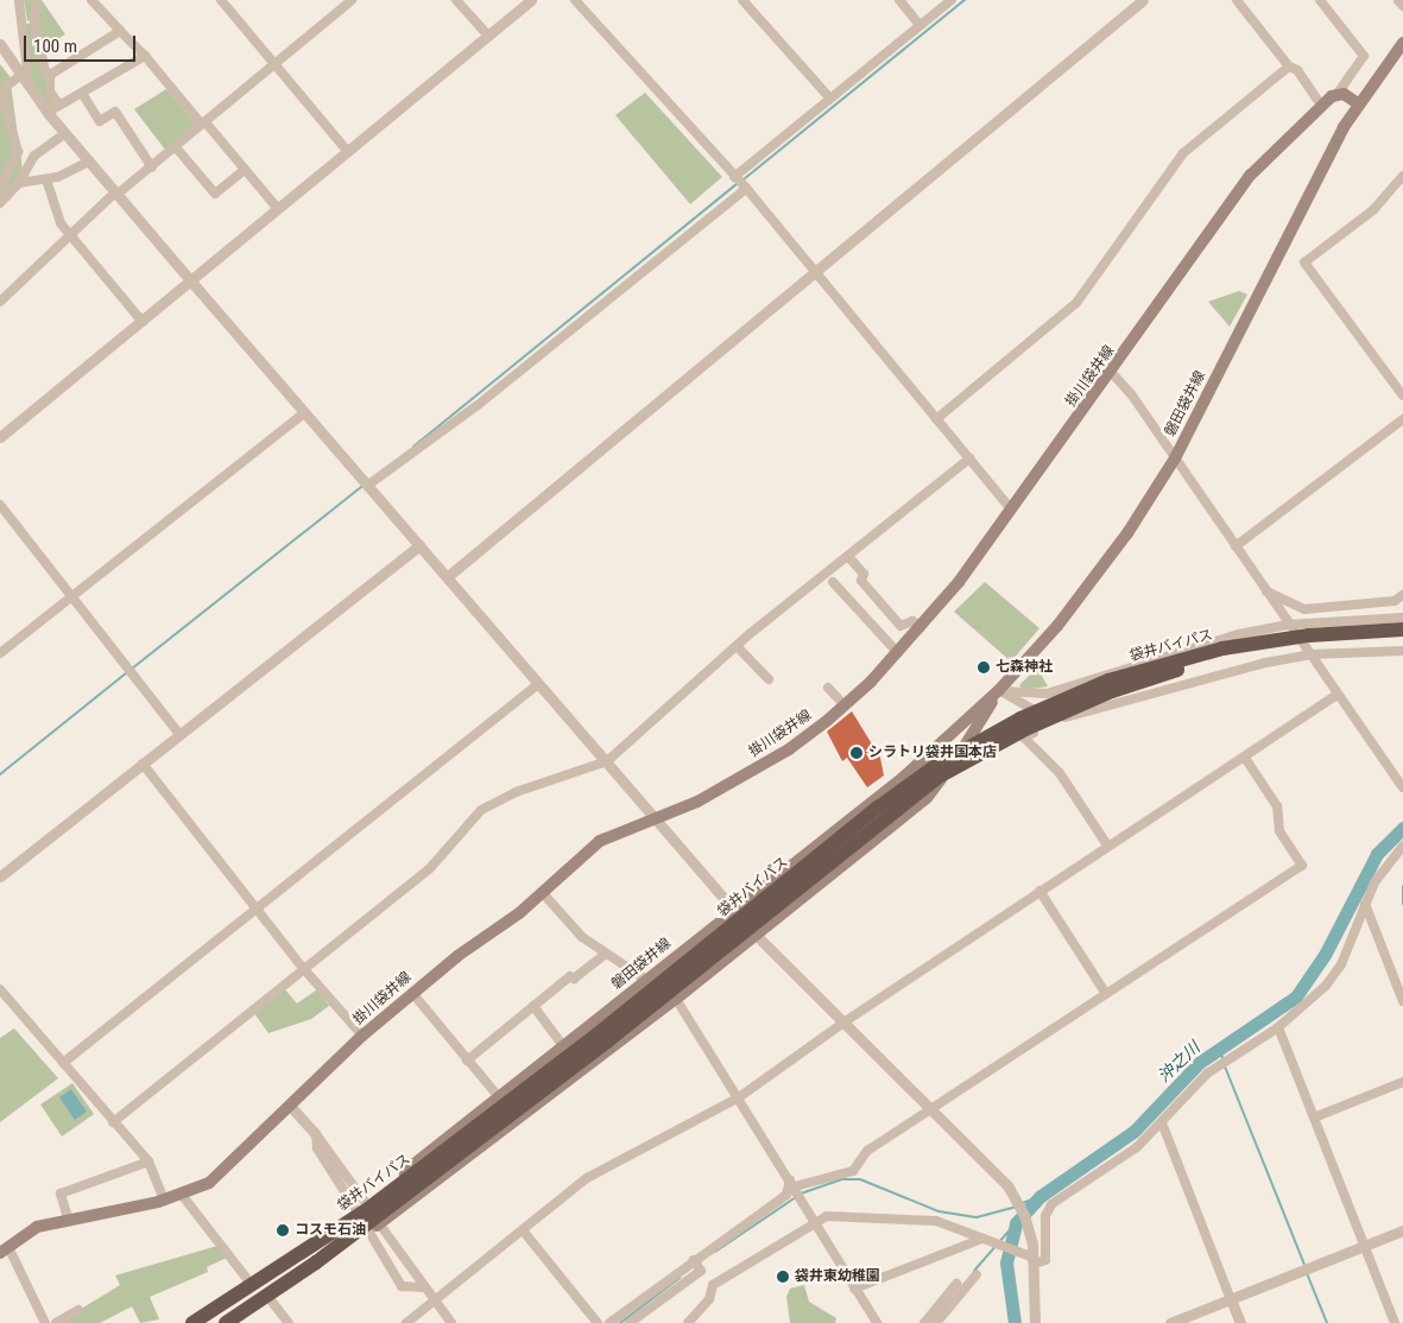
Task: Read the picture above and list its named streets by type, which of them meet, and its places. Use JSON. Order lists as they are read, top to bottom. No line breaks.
{"streets":{"highway":["袋井バイパス"],"main road":["掛川袋井線","磐田袋井線"]},"crossings":[["磐田袋井線","袋井バイパス"]],"water":["沖之川"],"places":["七森神社","シラトリ袋井国本店","コスモ石油","袋井東幼稚園"],"scale_bar":"100 m"}
